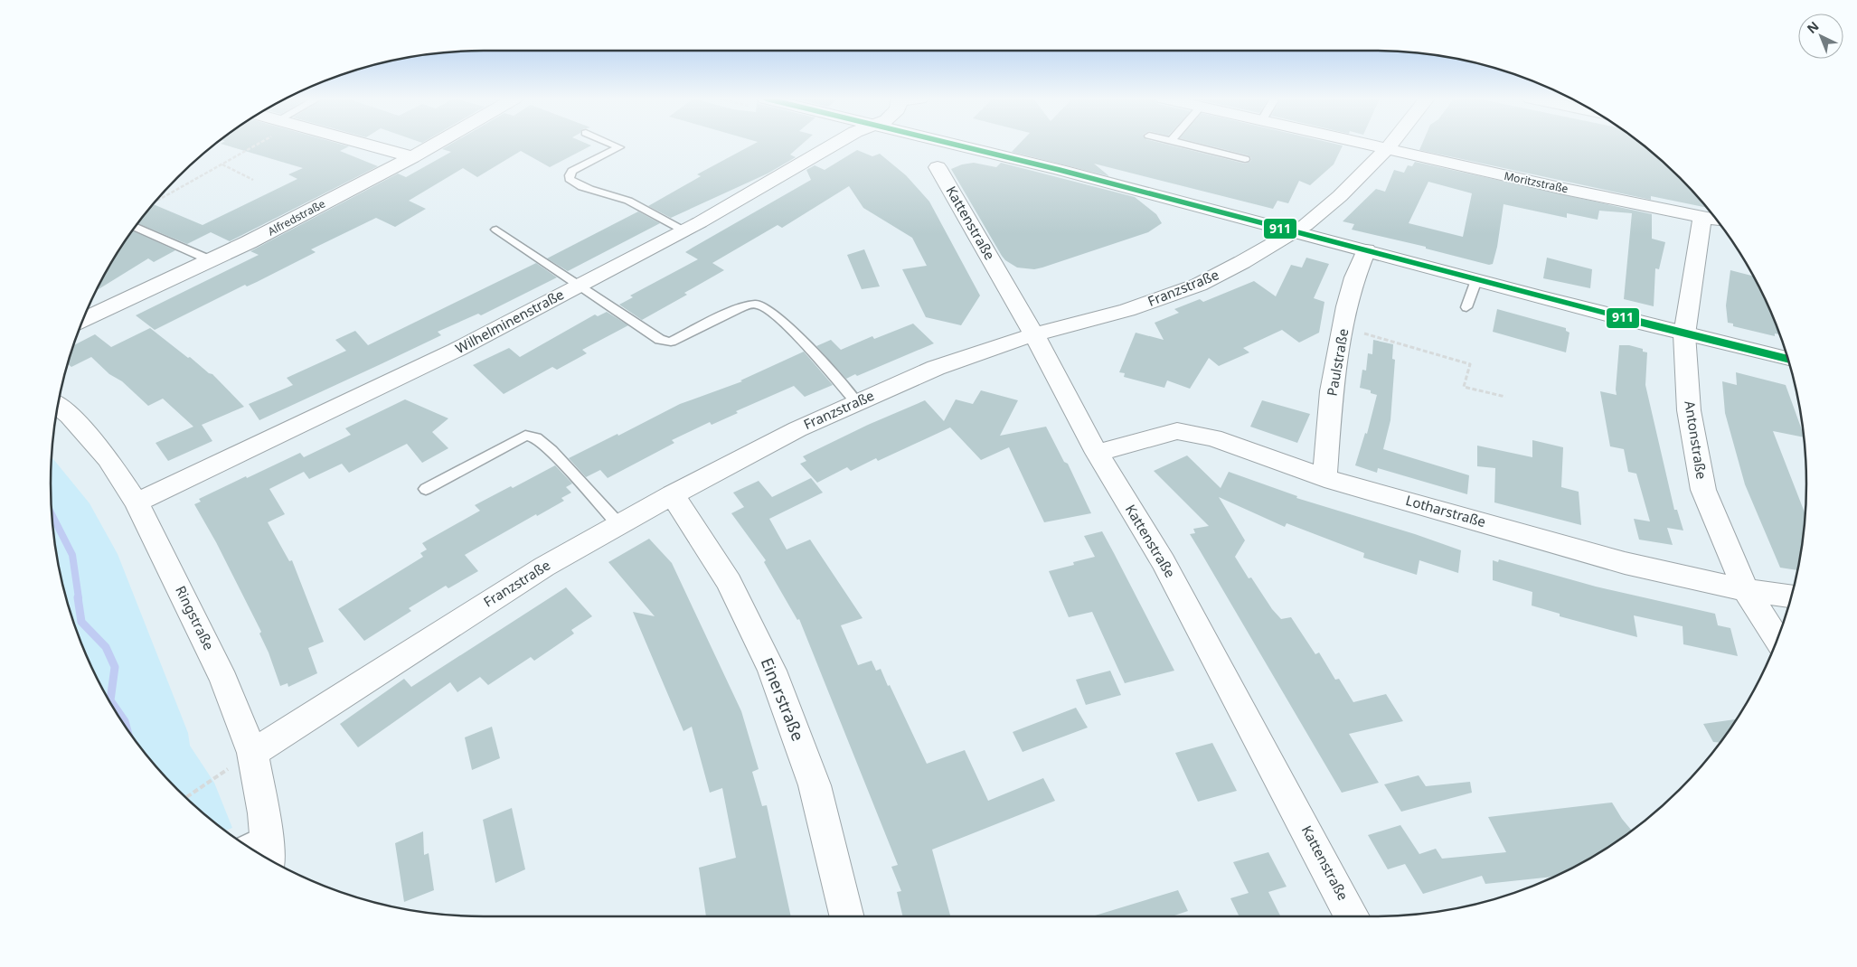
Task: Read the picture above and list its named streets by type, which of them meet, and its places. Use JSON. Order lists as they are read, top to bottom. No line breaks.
{"streets":{"street":["Moritzstraße","Alfredstraße","Kattenstraße","Franzstraße","Wilhelminenstraße","Paulstraße","Antonstraße","Lotharstraße","Ringstraße","Einerstraße"]},"crossings":[["Moritzstraße","Franzstraße"],["Moritzstraße","Antonstraße"],["Kattenstraße","Franzstraße"],["Kattenstraße","Lotharstraße"],["Franzstraße","Ringstraße"],["Franzstraße","Einerstraße"],["Wilhelminenstraße","Ringstraße"],["Paulstraße","Lotharstraße"],["Antonstraße","Lotharstraße"]],"lines":["transit line 911"],"north":"top left"}
